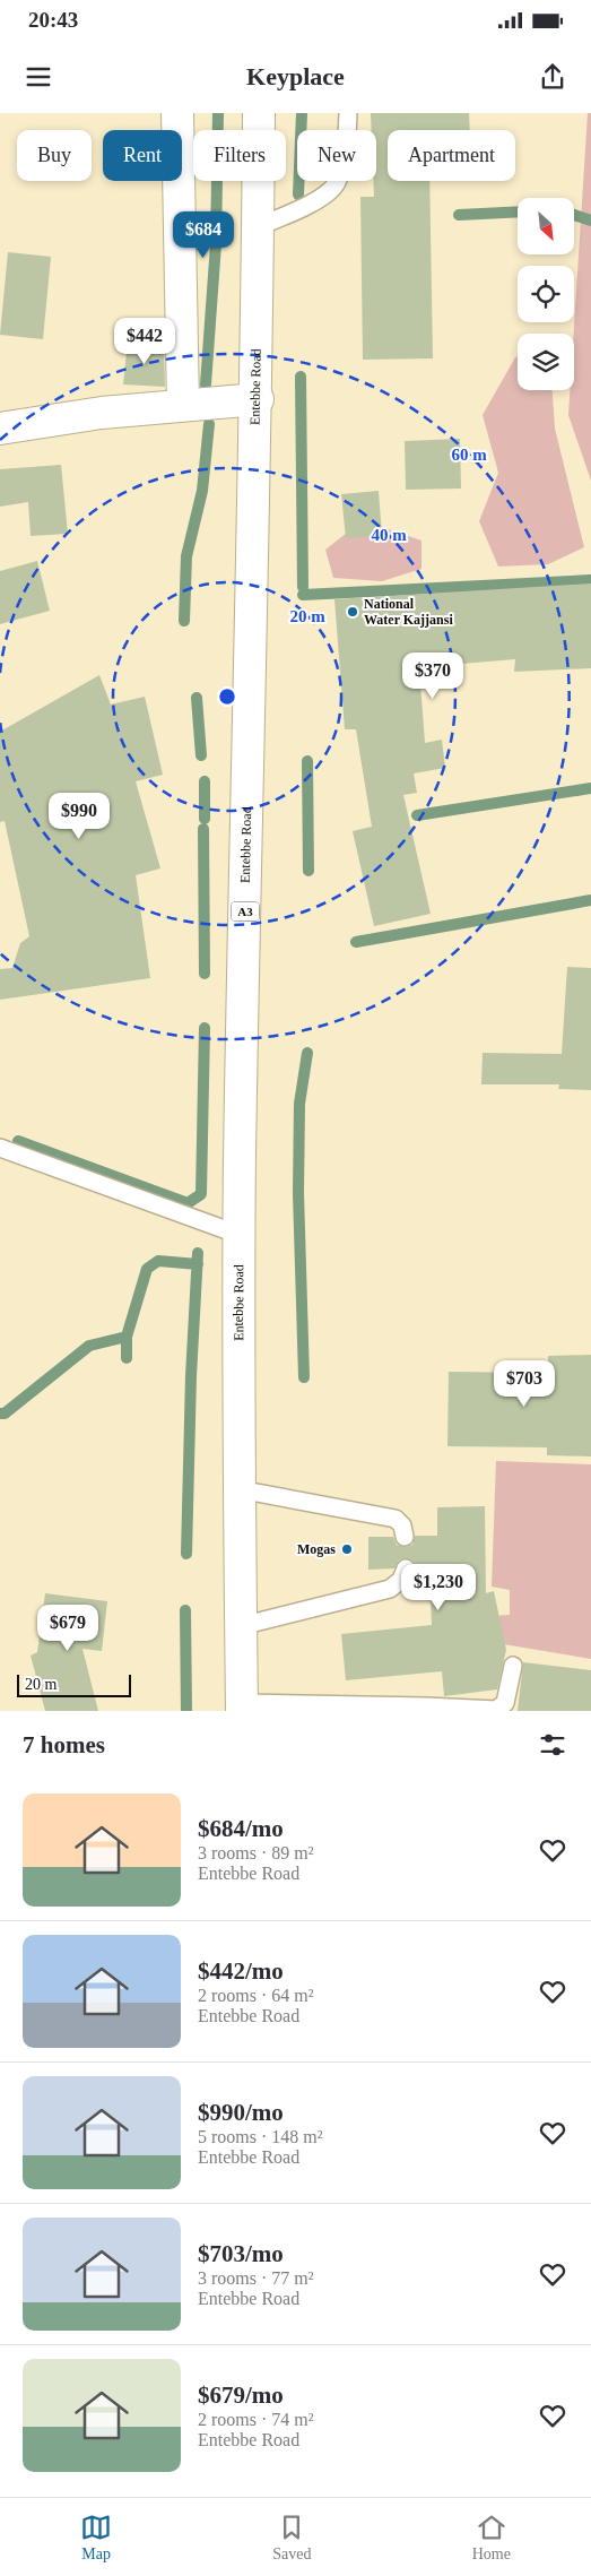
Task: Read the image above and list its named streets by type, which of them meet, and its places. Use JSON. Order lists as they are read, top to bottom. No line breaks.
{"streets":{"main road":["Entebbe Road","A3"]},"places":["National Water Kajjansi","Mogas"],"scale_bar":"20 m","north":"bottom right","page":{"status":"20:43","header":"Keyplace","chip":["Buy","Rent","Filters","New","Apartment"],"price":["$684","$442","$370","$990","$703","$1,230","$679"],"scale":"20 m","heading":"7 homes","list":[{"name":"$684/mo","note":"3 rooms · 89 m² · Entebbe Road"},{"name":"$442/mo","note":"2 rooms · 64 m² · Entebbe Road"},{"name":"$990/mo","note":"5 rooms · 148 m² · Entebbe Road"},{"name":"$703/mo","note":"3 rooms · 77 m² · Entebbe Road"},{"name":"$679/mo","note":"2 rooms · 74 m² · Entebbe Road"}],"tabs":["Map","Saved","Home"]},"rings":["60 m","40 m","20 m"]}
